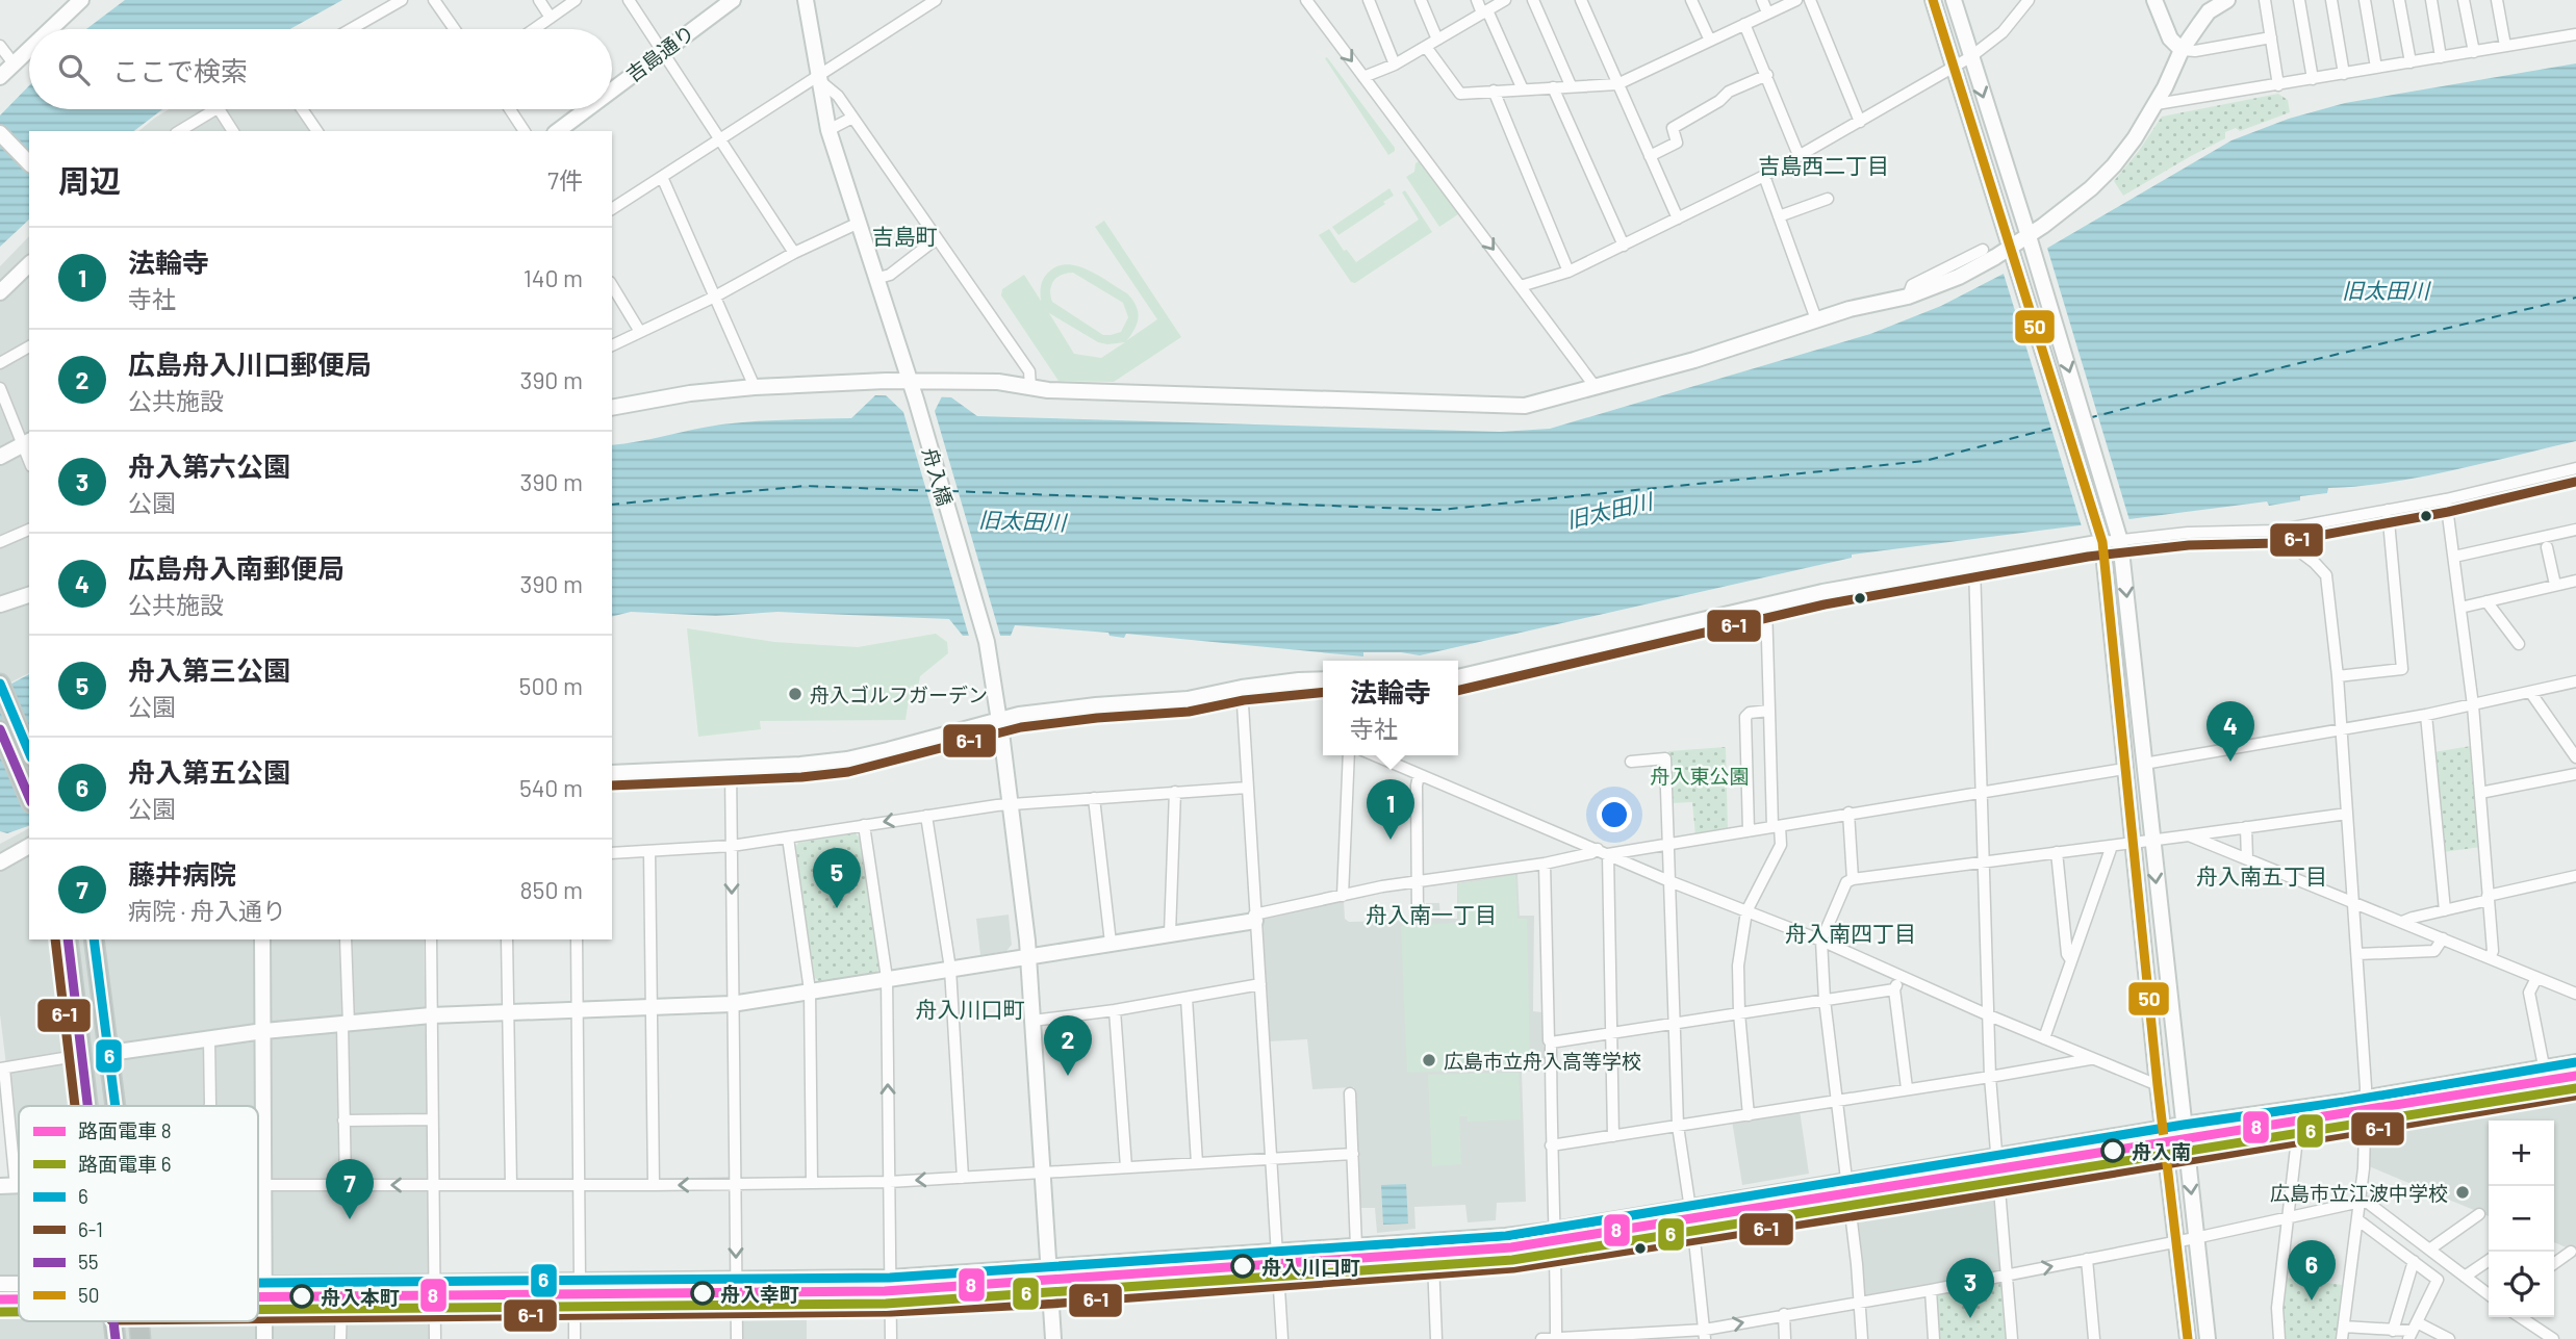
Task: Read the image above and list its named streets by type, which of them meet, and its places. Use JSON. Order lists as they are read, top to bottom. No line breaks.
{"streets":{"street":["吉島通り","舟入橋"]},"districts":["吉島西二丁目","吉島町","舟入南五丁目","舟入南一丁目","舟入南四丁目","舟入川口町"],"water":["旧太田川"],"parks":["舟入東公園"],"places":["舟入ゴルフガーデン","広島市立舟入高等学校","舟入南","広島市立江波中学校","舟入川口町","舟入幸町","舟入本町"],"lines":["transit line 50","transit line 6-1","transit line 6","transit line 55","tram line 8","tram line 6"],"legend":["路面電車 8","路面電車 6","6","6-1","55","50"],"page":{"search":"ここで検索","heading":["周辺","7件"],"list":[{"mark":"1","name":"法輪寺","note":"寺社","value":"140 m"},{"mark":"2","name":"広島舟入川口郵便局","note":"公共施設","value":"390 m"},{"mark":"3","name":"舟入第六公園","note":"公園","value":"390 m"},{"mark":"4","name":"広島舟入南郵便局","note":"公共施設","value":"390 m"},{"mark":"5","name":"舟入第三公園","note":"公園","value":"500 m"},{"mark":"6","name":"舟入第五公園","note":"公園","value":"540 m"},{"mark":"7","name":"藤井病院","note":"病院 · 舟入通り","value":"850 m"}],"popup":["法輪寺","寺社"],"pins":["4","1","5","2","7","6","3"],"map_buttons":["+","−"]}}
